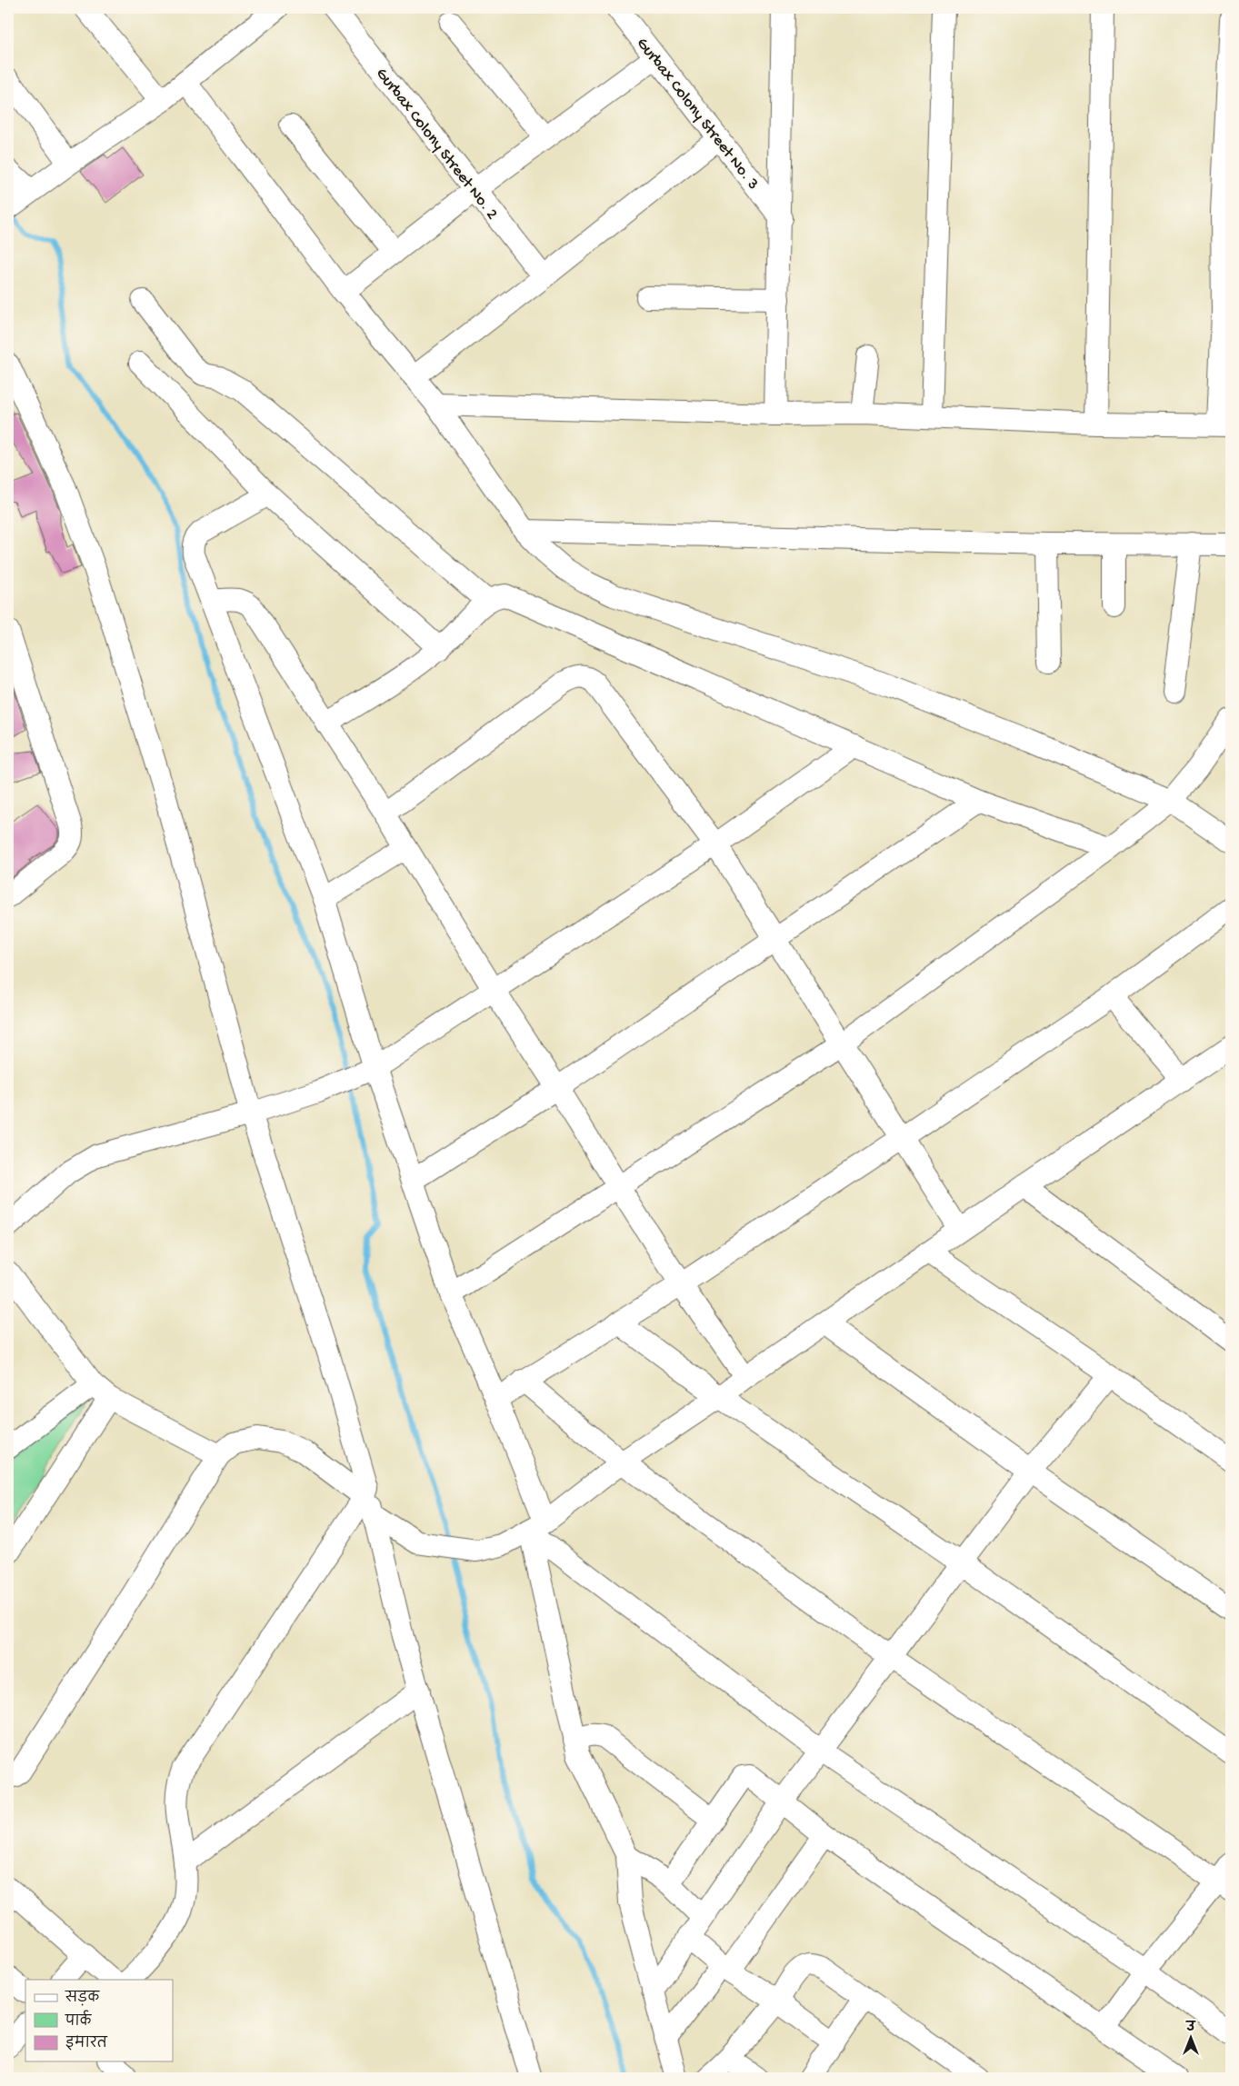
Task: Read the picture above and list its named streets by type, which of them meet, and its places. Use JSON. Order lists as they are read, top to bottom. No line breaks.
{"streets":{"street":["Gurbax Colony Street No. 3","Gurbax Colony Street No. 2"]},"legend":["सड़क","पार्क","इमारत"],"north":"top"}
